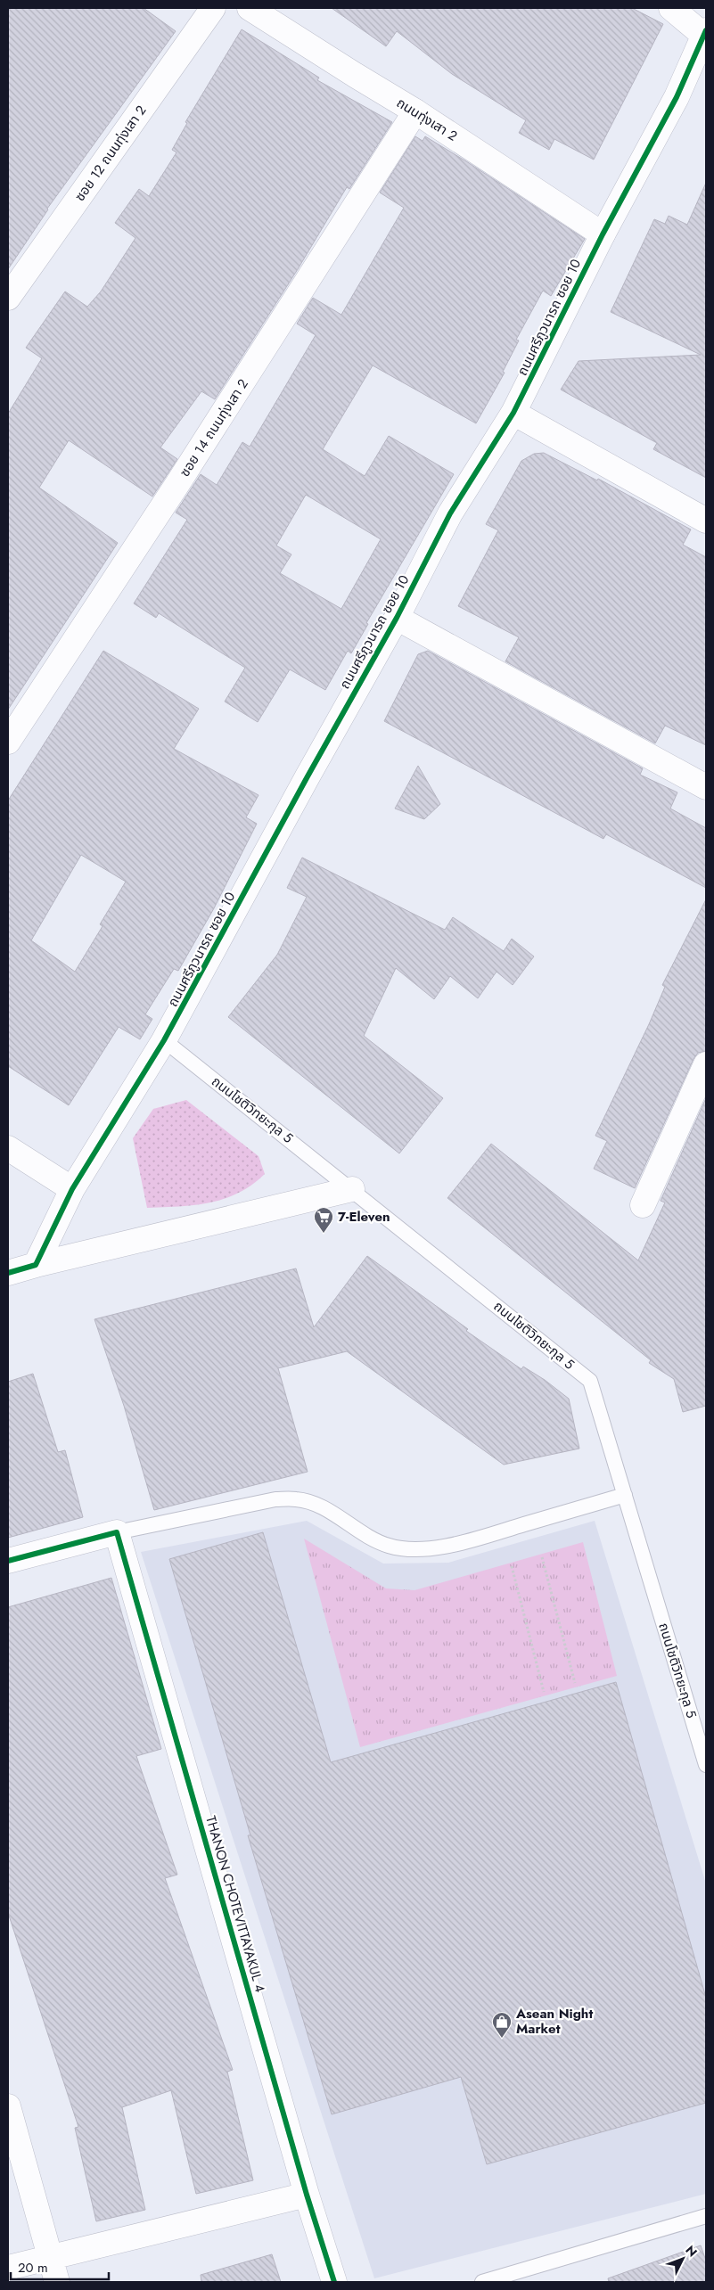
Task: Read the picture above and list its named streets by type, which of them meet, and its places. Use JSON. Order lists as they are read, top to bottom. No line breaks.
{"streets":{"street":["ถนนทุ่งเสา 2","ซอย 12 ถนนทุ่งเสา 2","ถนนศรีภูวนารถ ซอย 10","ซอย 14 ถนนทุ่งเสา 2","THANON CHOTEVITTAYAKUL 4"],"lane":["ถนนโชติวิทยะกุล 5"]},"crossings":[["ถนนทุ่งเสา 2","ถนนศรีภูวนารถ ซอย 10"],["ถนนทุ่งเสา 2","ซอย 14 ถนนทุ่งเสา 2"],["ถนนศรีภูวนารถ ซอย 10","ถนนโชติวิทยะกุล 5"]],"places":{"supermarket":["7-Eleven"],"shop":["Asean Night Market"]},"scale_bar":"20 m","north":"top right"}
